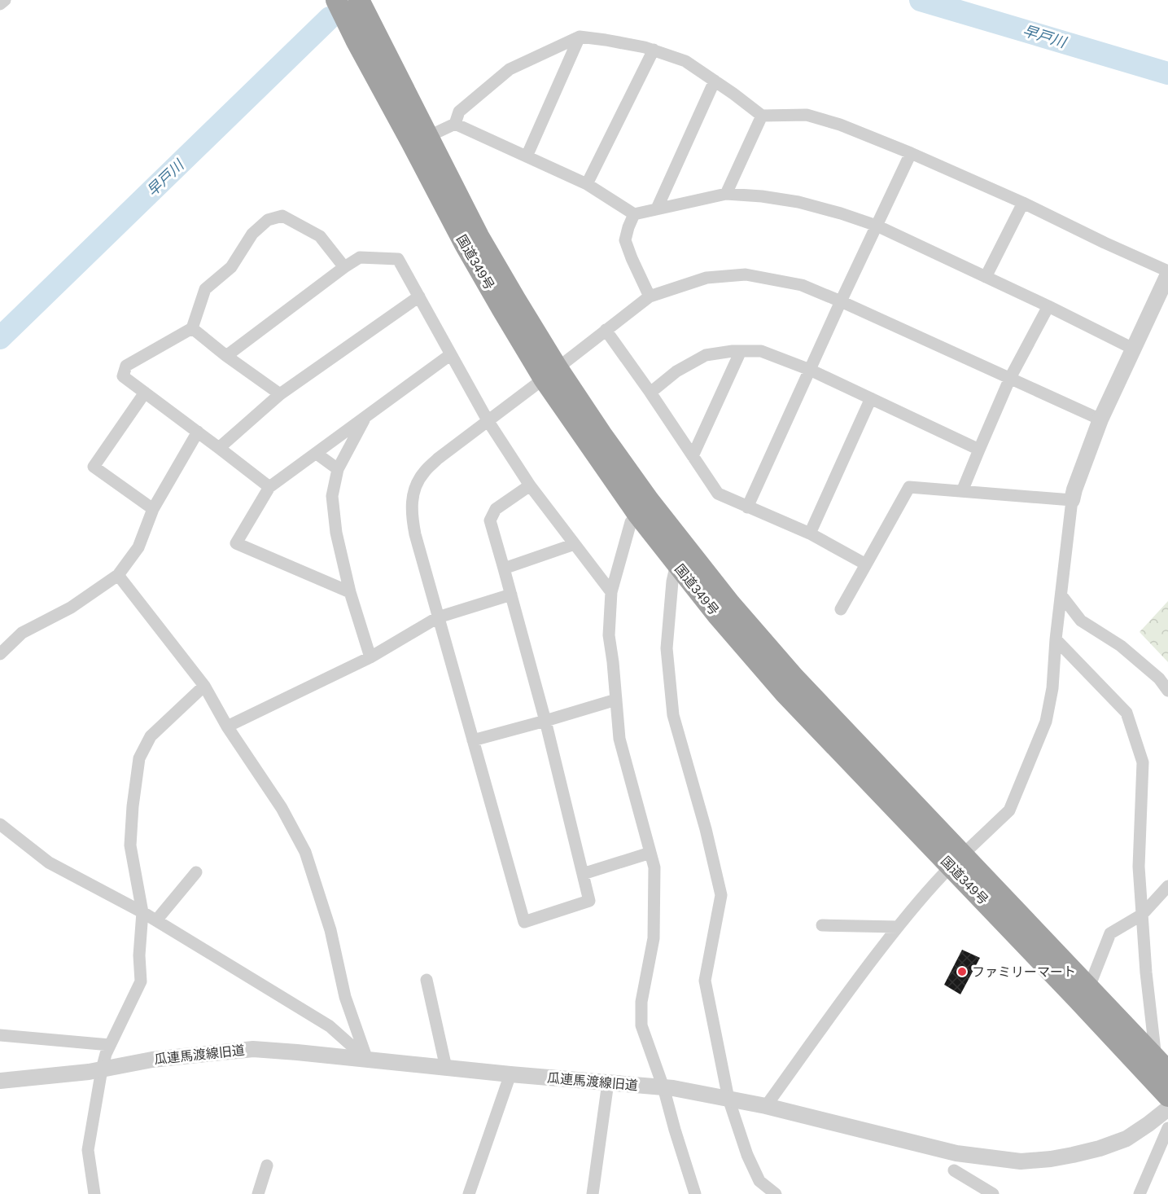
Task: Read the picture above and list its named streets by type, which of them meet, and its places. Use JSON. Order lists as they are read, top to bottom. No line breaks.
{"streets":{"highway":["国道349号"],"street":["瓜連馬渡線旧道"]},"water":["早戸川"],"places":["ファミリーマート"]}
